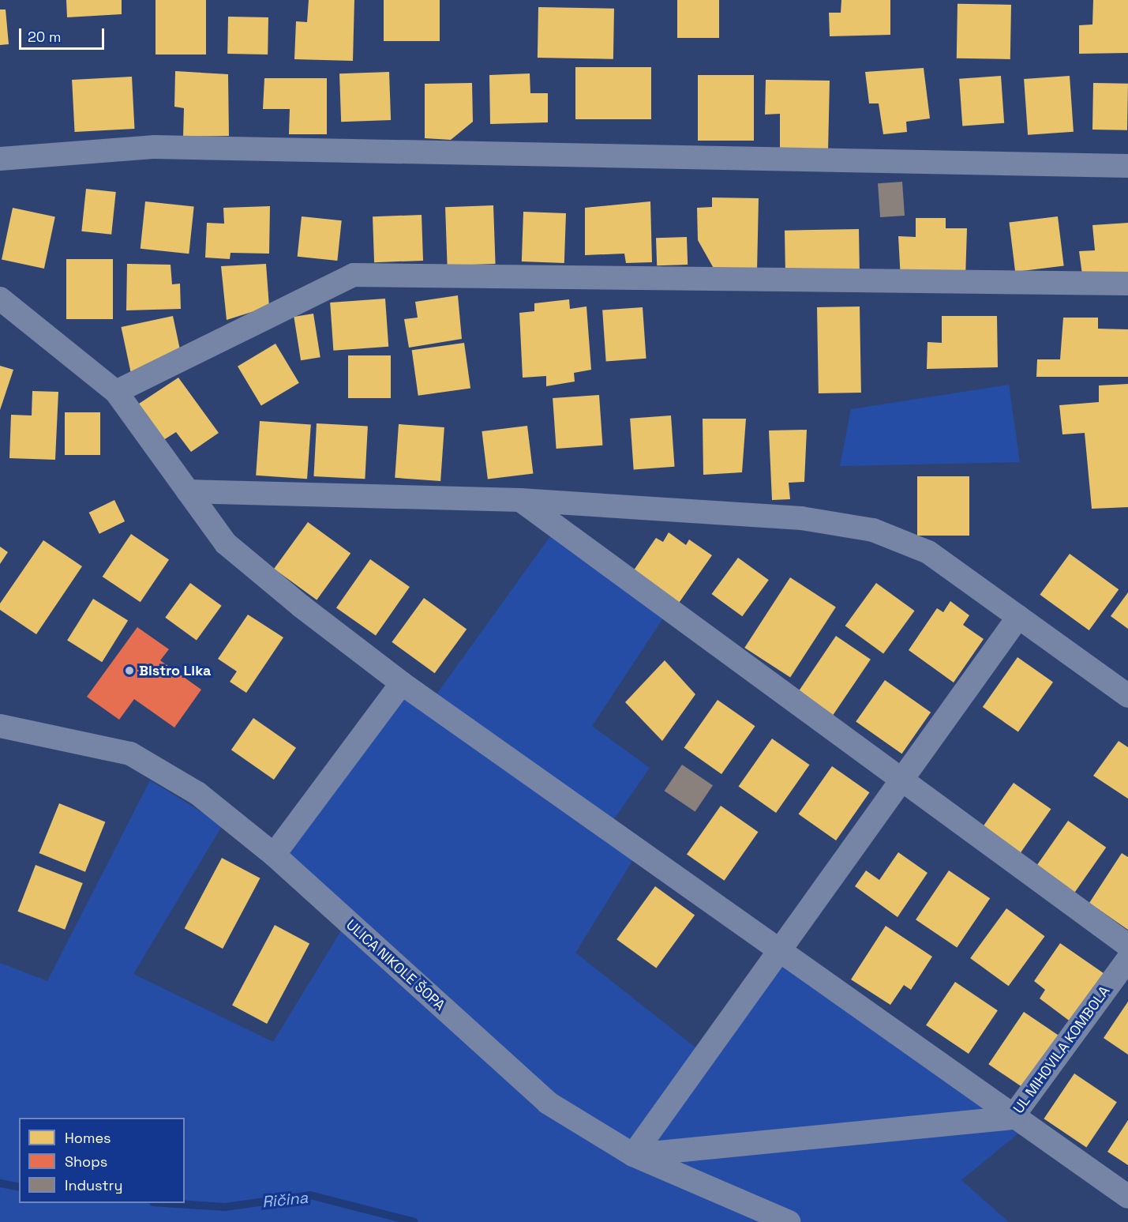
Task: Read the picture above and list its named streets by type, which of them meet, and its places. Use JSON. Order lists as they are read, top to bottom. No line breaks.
{"streets":{"street":["ULICA NIKOLE ŠOPA","UL MIHOVILA KOMBOLA"]},"water":["Ričina"],"places":["Bistro Lika"],"legend":["Homes","Shops","Industry"],"scale_bar":"20 m"}
